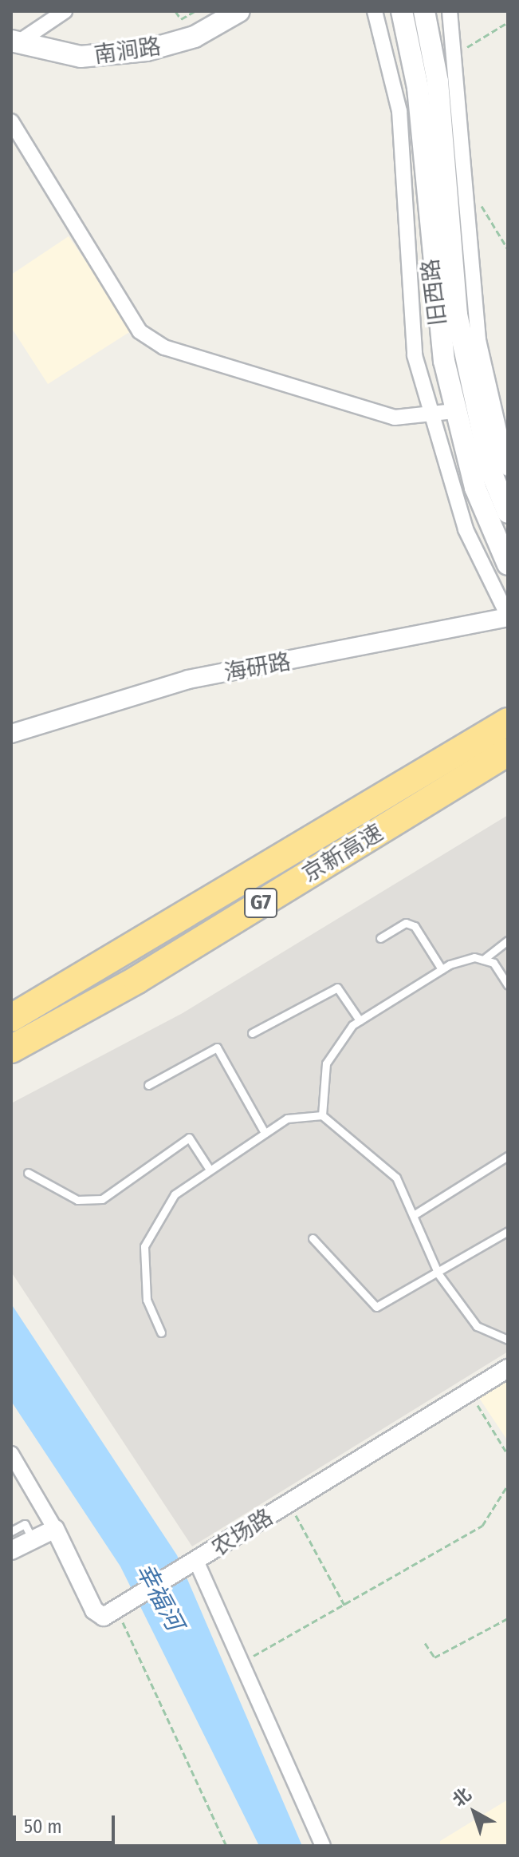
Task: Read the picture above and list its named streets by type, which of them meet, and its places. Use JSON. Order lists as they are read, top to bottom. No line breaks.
{"streets":{"highway":["京新高速","G7"],"main road":["南涧路","旧西路"],"street":["海研路","农场路"]},"water":["幸福河"],"scale_bar":"50 m","north":"top left"}
